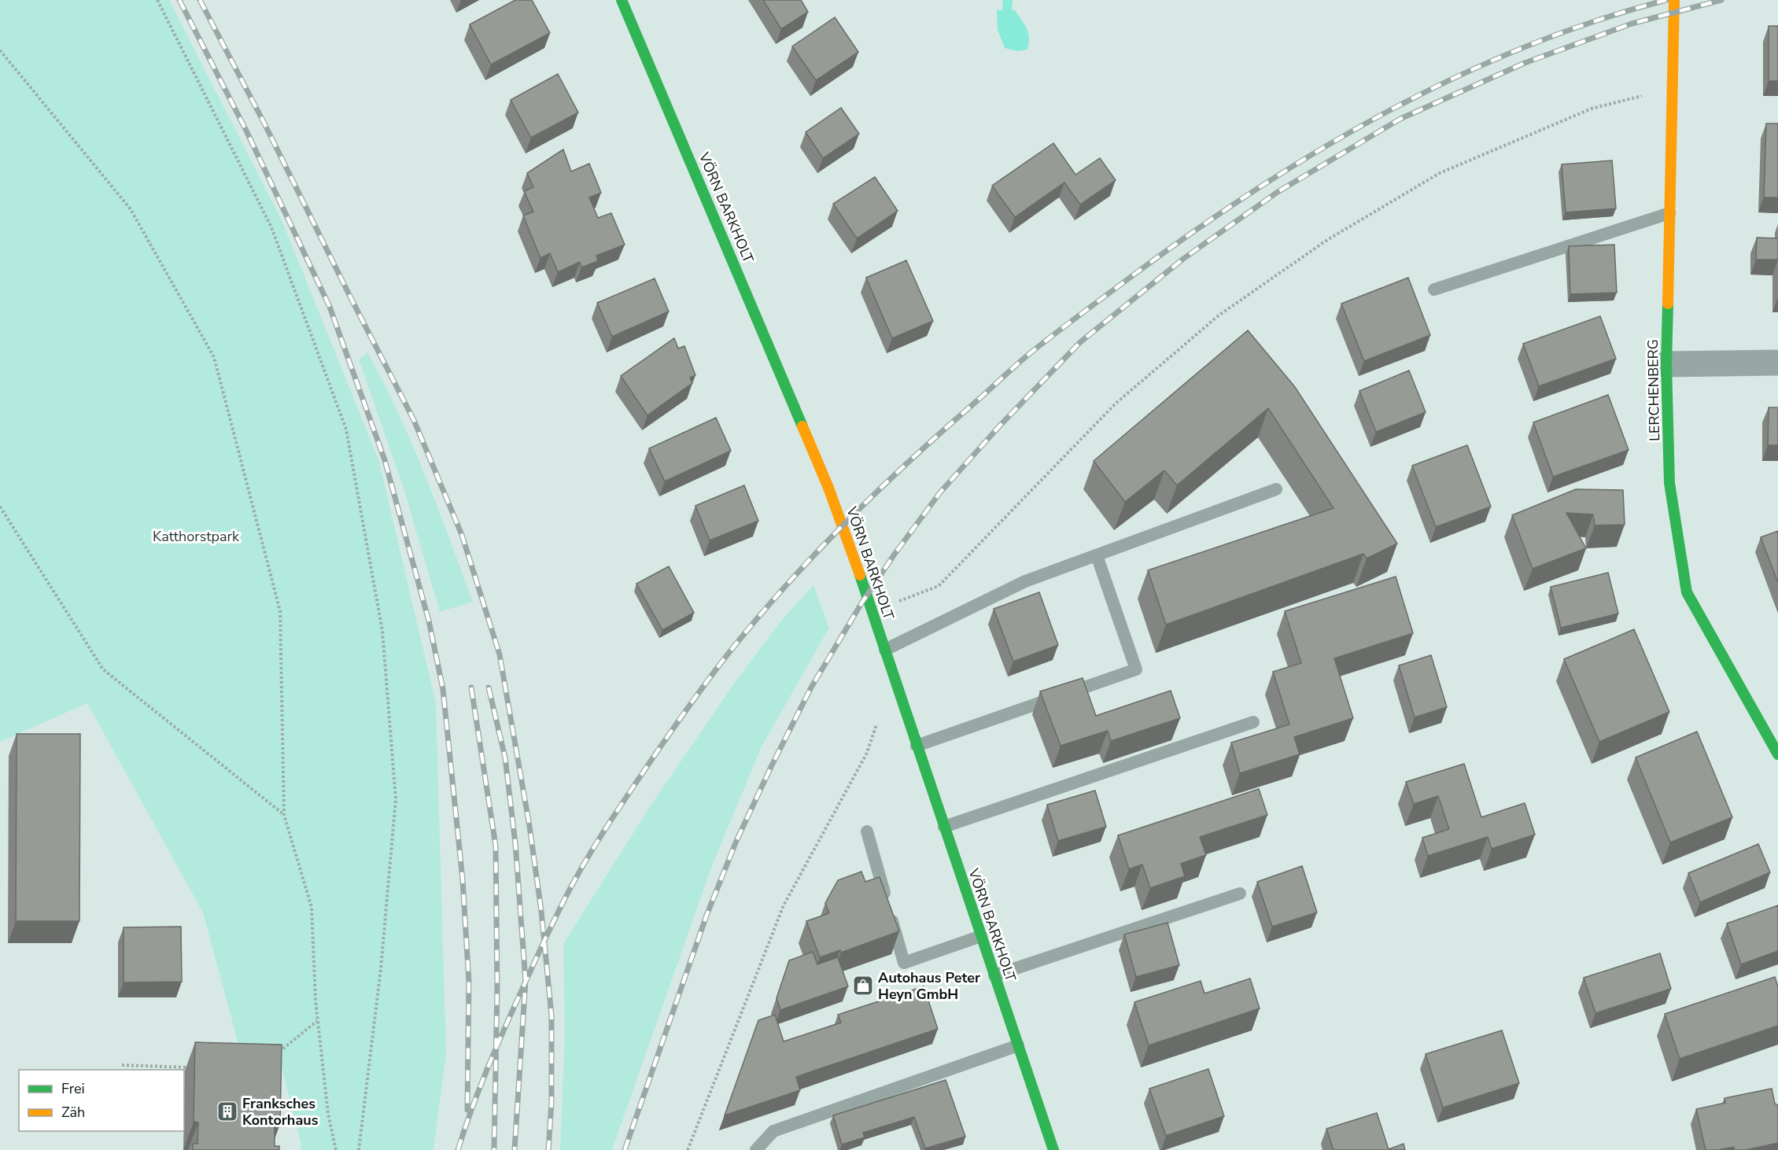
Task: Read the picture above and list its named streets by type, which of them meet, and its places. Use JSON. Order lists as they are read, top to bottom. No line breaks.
{"streets":{"street":["VÖRN BARKHOLT","LERCHENBERG"]},"parks":["Katthorstpark"],"places":{"shop":["Autohaus Peter Heyn GmbH"],"building":["Franksches Kontorhaus"]},"legend":["Frei","Zäh"]}
